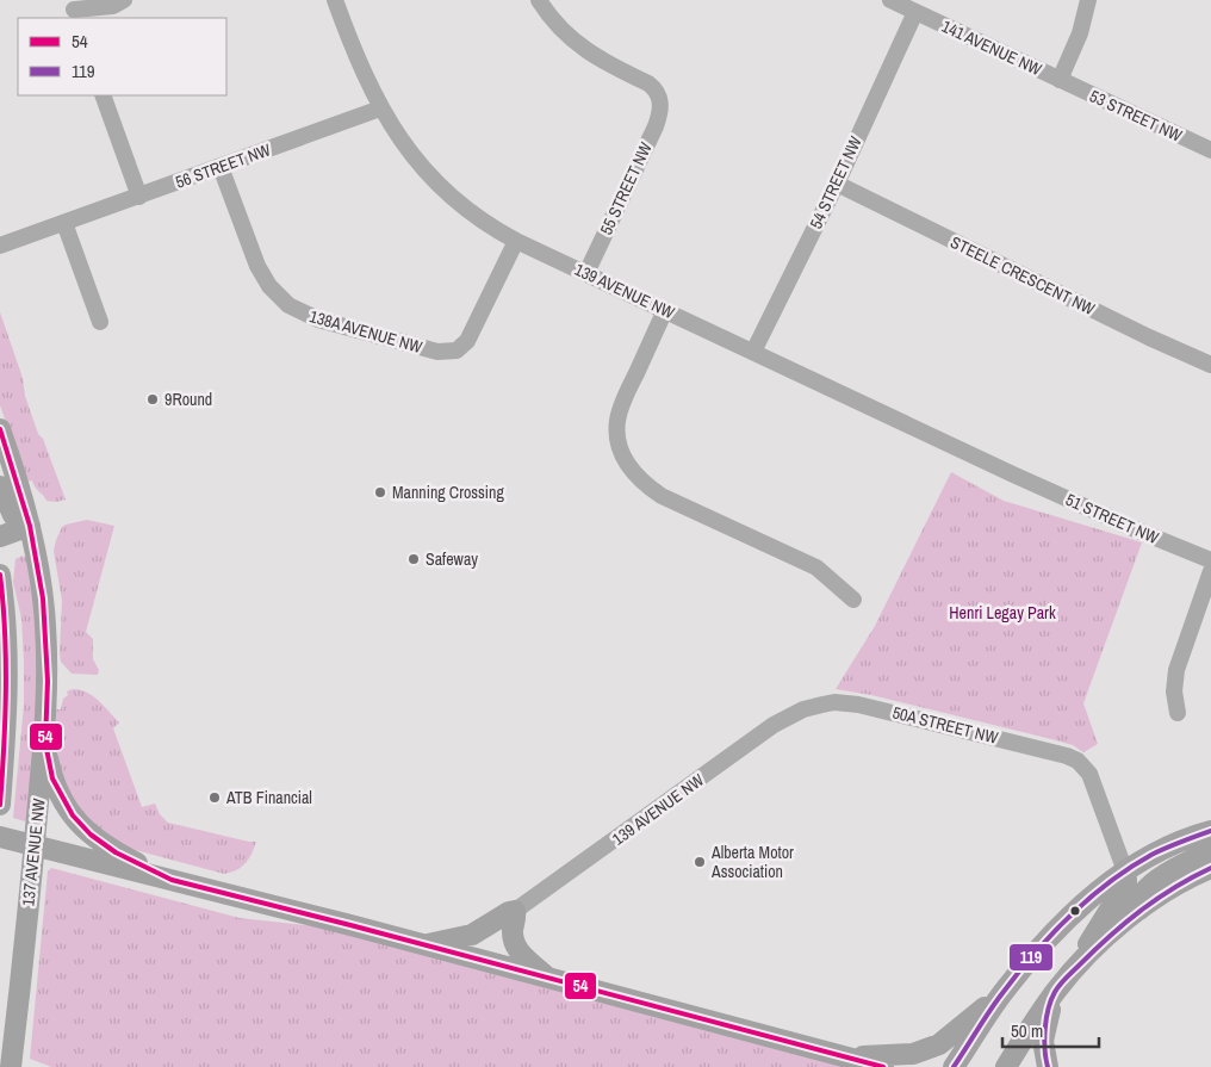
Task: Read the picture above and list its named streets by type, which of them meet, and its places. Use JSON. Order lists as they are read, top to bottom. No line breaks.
{"streets":{"main road":["137 AVENUE NW"],"street":["141 AVENUE NW","53 STREET NW","56 STREET NW","54 STREET NW","55 STREET NW","STEELE CRESCENT NW","139 AVENUE NW","138A AVENUE NW","51 STREET NW","50A STREET NW"]},"crossings":[["141 AVENUE NW","53 STREET NW"],["141 AVENUE NW","54 STREET NW"],["56 STREET NW","139 AVENUE NW"],["56 STREET NW","138A AVENUE NW"],["54 STREET NW","STEELE CRESCENT NW"],["54 STREET NW","139 AVENUE NW"],["55 STREET NW","139 AVENUE NW"],["139 AVENUE NW","138A AVENUE NW"],["139 AVENUE NW","51 STREET NW"],["139 AVENUE NW","50A STREET NW"]],"parks":["Henri Legay Park"],"places":["9Round","Manning Crossing","Safeway","ATB Financial","Alberta Motor Association"],"lines":["transit line 54","transit line 119"],"legend":["54","119"],"scale_bar":"50 m"}
